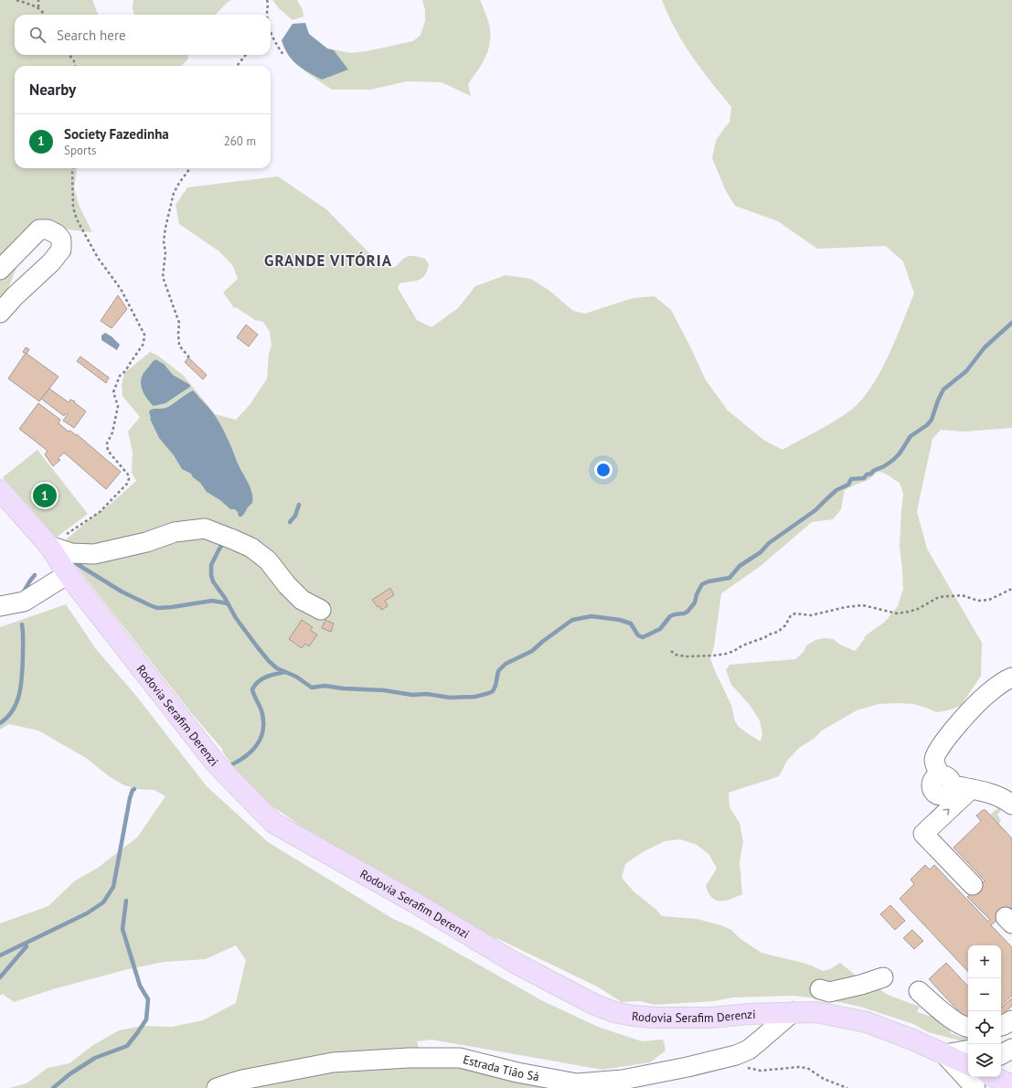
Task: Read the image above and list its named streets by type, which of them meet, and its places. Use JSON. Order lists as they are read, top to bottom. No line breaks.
{"streets":{"main road":["Rodovia Serafim Derenzi"],"street":["Estrada Tião Sá"]},"crossings":[["Rodovia Serafim Derenzi","Estrada Tião Sá"]],"districts":["GRANDE VITÓRIA"],"page":{"search":"Search here","heading":"Nearby","list":[{"mark":"1","name":"Society Fazedinha","note":"Sports","value":"260 m"}],"pins":"1","map_buttons":["+","−"]}}
